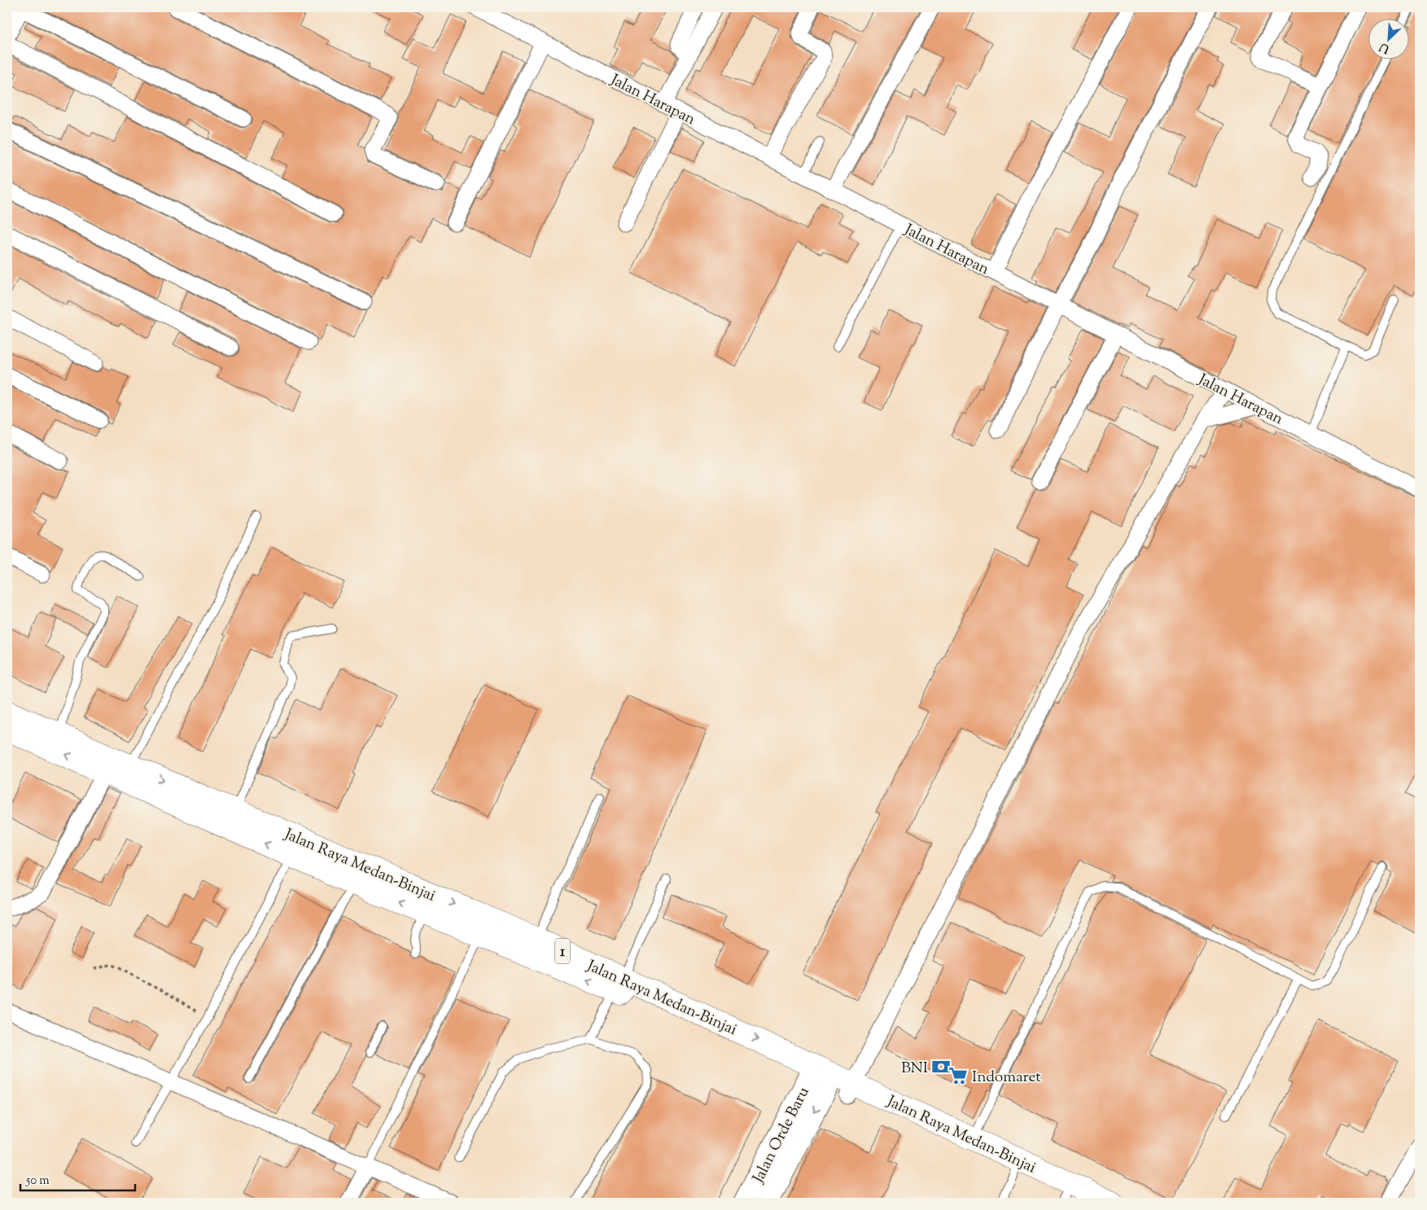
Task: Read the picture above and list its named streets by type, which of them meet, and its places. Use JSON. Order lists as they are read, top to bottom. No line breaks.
{"streets":{"highway":["Jalan Raya Medan-Binjai","1"],"main road":["Jalan Orde Baru"],"street":["Jalan Harapan"]},"crossings":[["Jalan Raya Medan-Binjai","Jalan Orde Baru"]],"places":{"bank":["BNI"],"supermarket":["Indomaret"]},"scale_bar":"50 m","north":"bottom left"}
